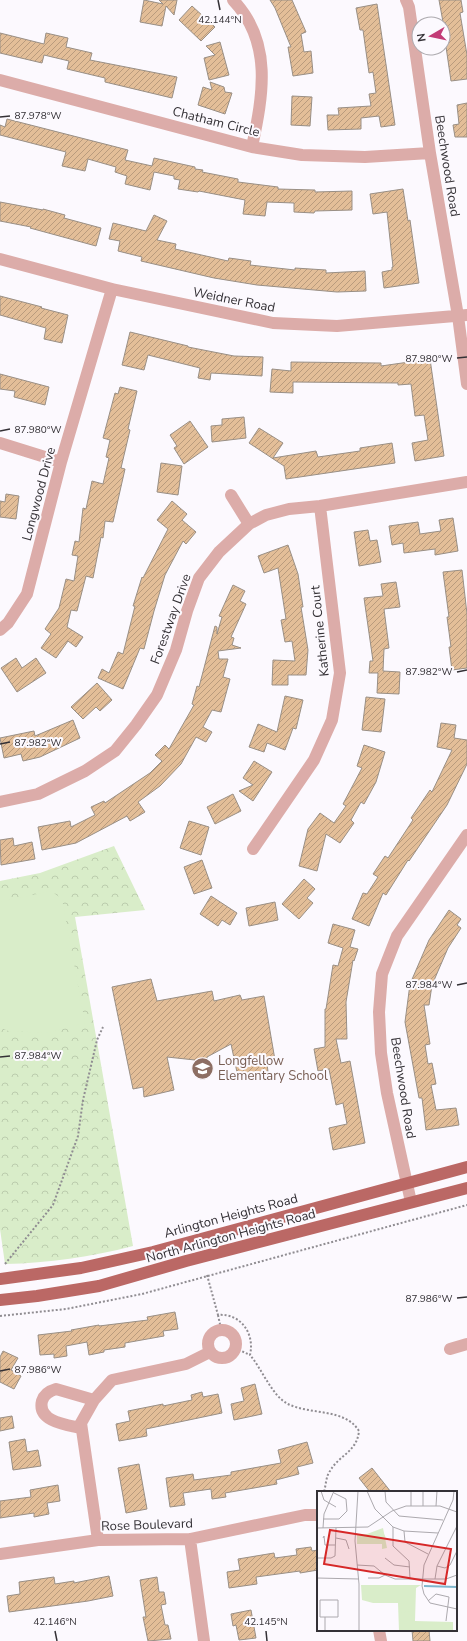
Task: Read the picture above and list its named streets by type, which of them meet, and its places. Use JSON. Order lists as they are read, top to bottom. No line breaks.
{"streets":{"main road":["Arlington Heights Road","North Arlington Heights Road"],"street":["Chatham Circle","Beechwood Road","Weidner Road","Longwood Drive","Forestway Drive","Katherine Court","Rose Boulevard"]},"crossings":[["Chatham Circle","Beechwood Road"],["Beechwood Road","Weidner Road"],["Beechwood Road","Arlington Heights Road"],["Beechwood Road","North Arlington Heights Road"],["Weidner Road","Longwood Drive"],["Forestway Drive","Katherine Court"]],"places":{"school or university":["Longfellow Elementary School"]},"north":"left","coordinates":["42.144°N","87.978°W","87.980°W","87.982°W","87.984°W","87.986°W","42.146°N","42.145°N"]}
